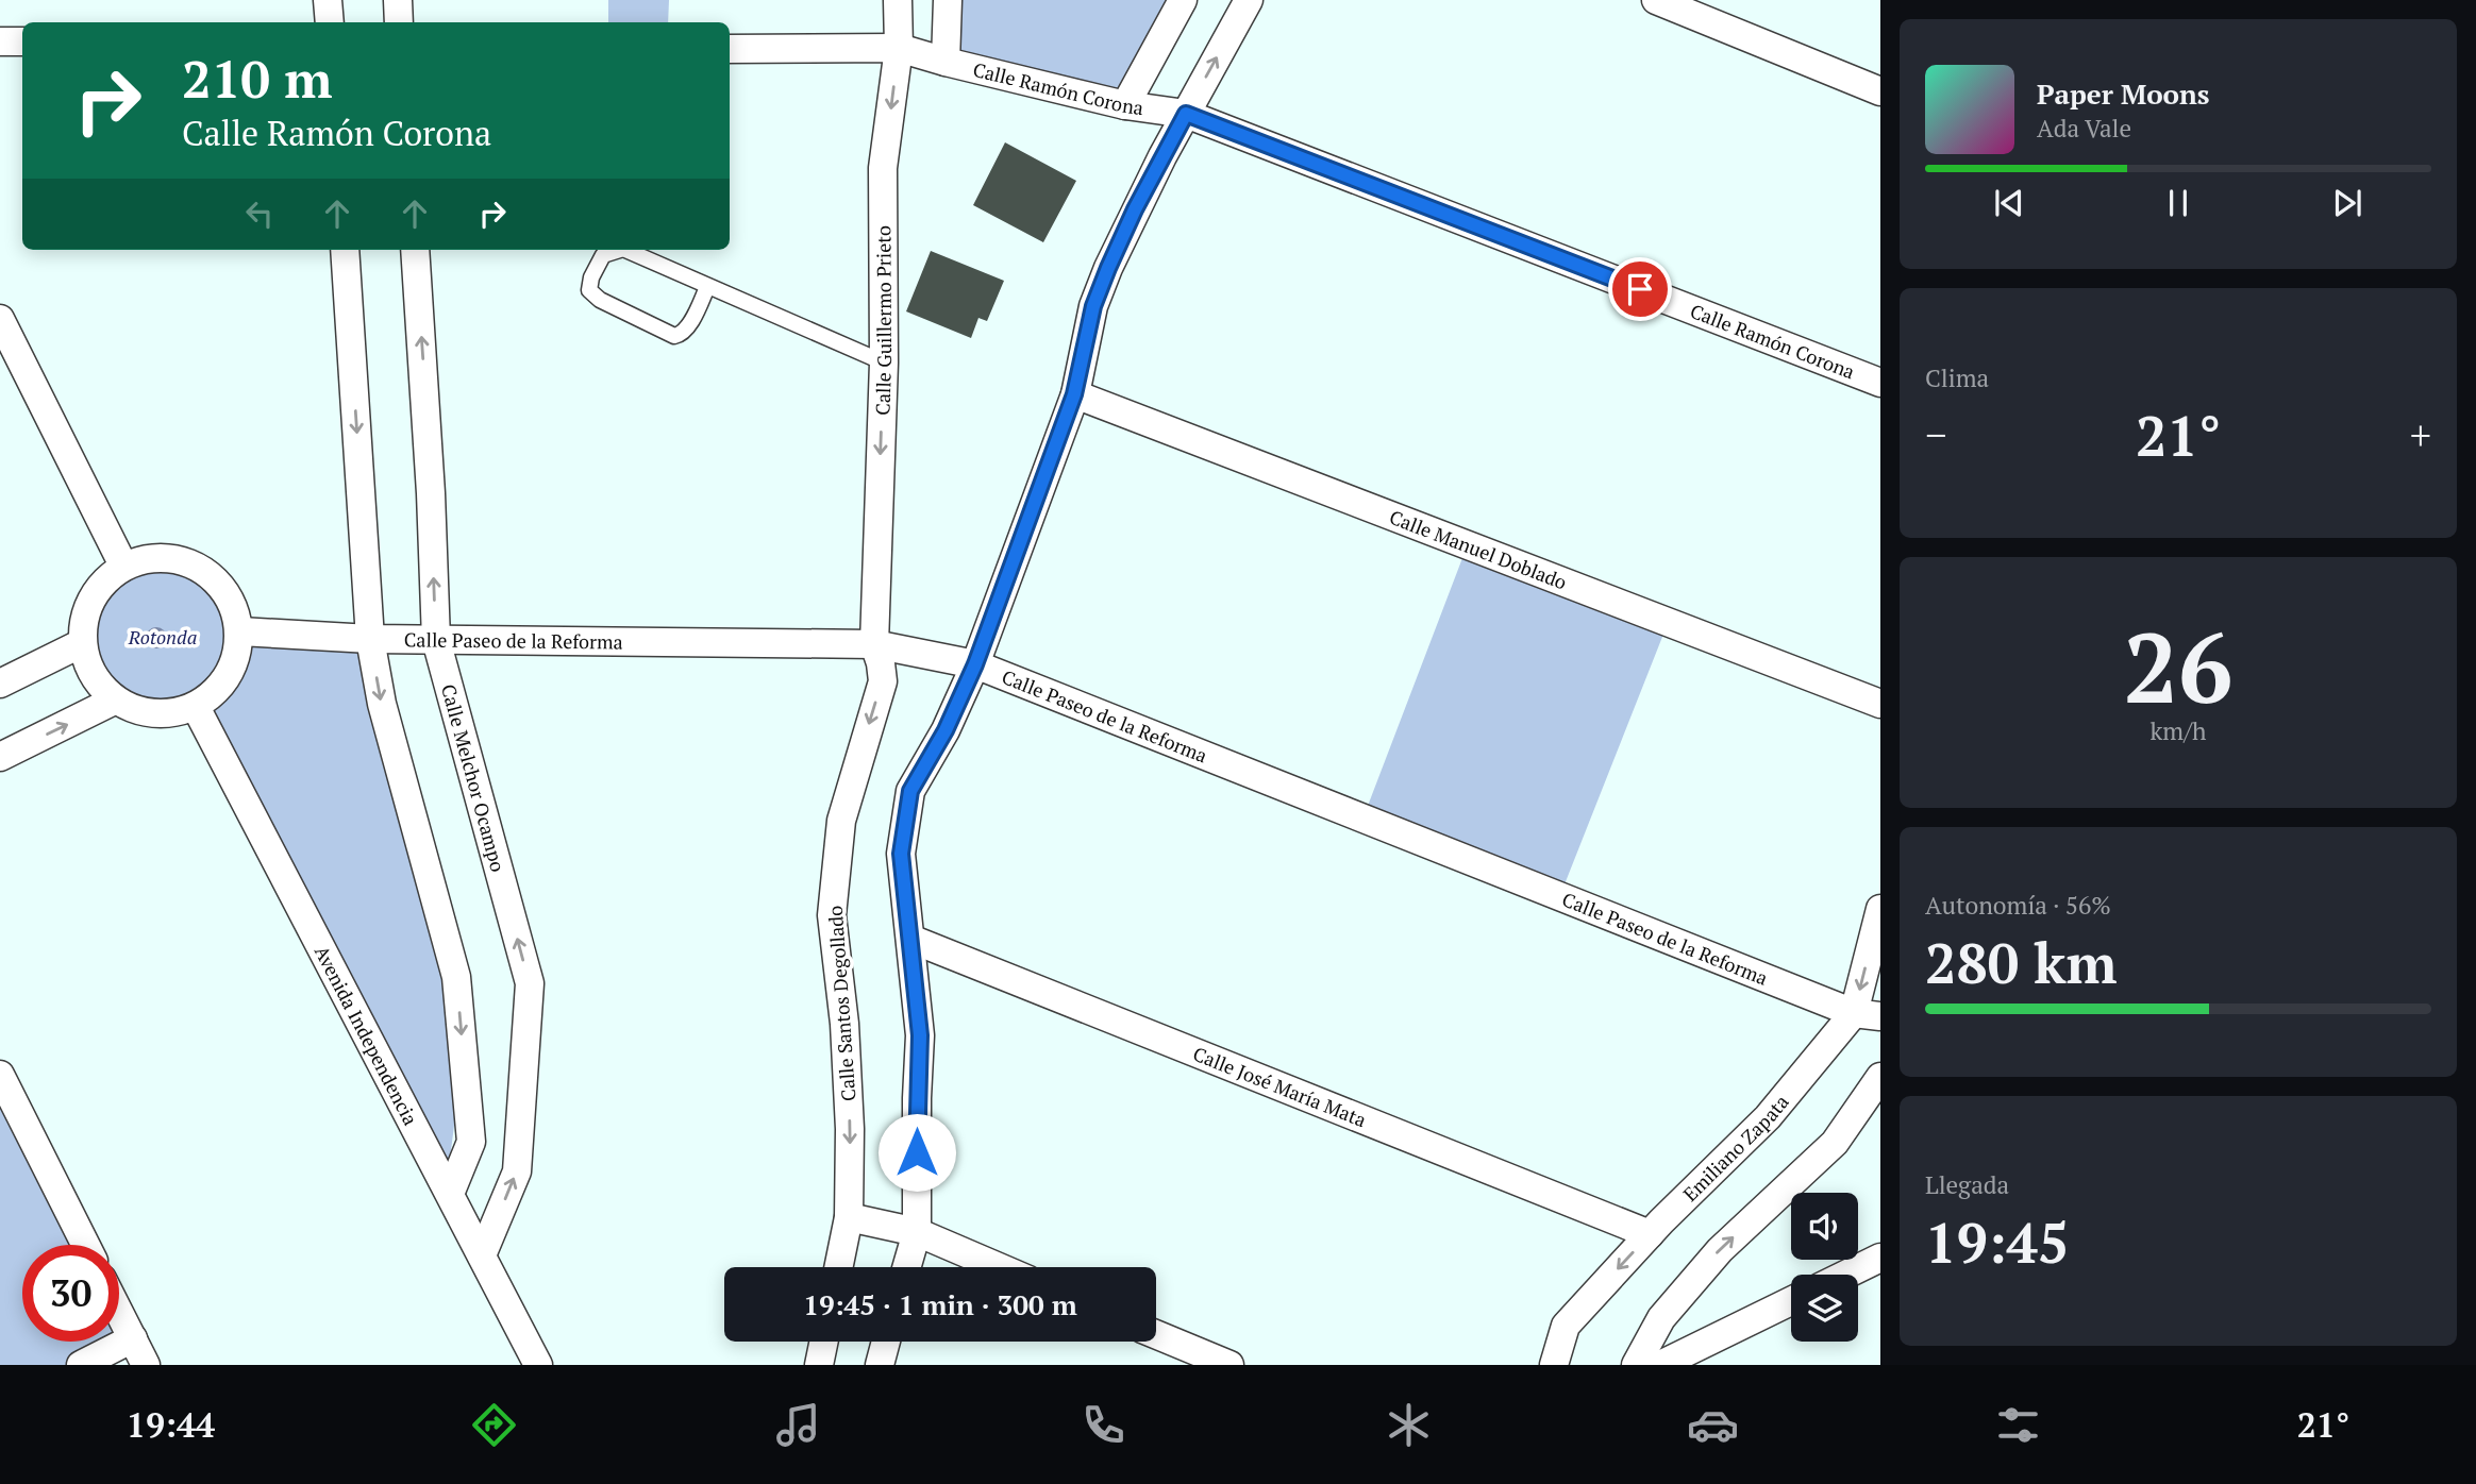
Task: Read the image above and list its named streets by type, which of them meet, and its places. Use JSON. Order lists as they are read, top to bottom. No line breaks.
{"streets":{"street":["Calle Ramón Corona","Calle Guillermo Prieto","Calle Manuel Doblado","Calle Paseo de la Reforma","Calle Melchor Ocampo","Calle Santos Degollado","Avenida Independencia","Calle José María Mata","Emiliano Zapata"]},"crossings":[["Calle Ramón Corona","Calle Guillermo Prieto"],["Calle Guillermo Prieto","Calle Paseo de la Reforma"],["Calle Guillermo Prieto","Calle Santos Degollado"],["Calle Paseo de la Reforma","Calle Melchor Ocampo"],["Calle Paseo de la Reforma","Calle Santos Degollado"],["Calle Paseo de la Reforma","Avenida Independencia"],["Calle Paseo de la Reforma","Emiliano Zapata"],["Calle Melchor Ocampo","Avenida Independencia"],["Calle José María Mata","Emiliano Zapata"]],"parks":["Rotonda"],"page":{"turn":["210 m","Calle Ramón Corona"],"song":["Paper Moons","Ada Vale"],"tile":["Clima",["26","km/h"],["Autonomía · 56%","280 km"],["Llegada","19:45"]],"heat":["−","21°","+"],"limit":"30","trip":"19:45 · 1 min · 300 m","tabs":["19:44","21°"]}}
